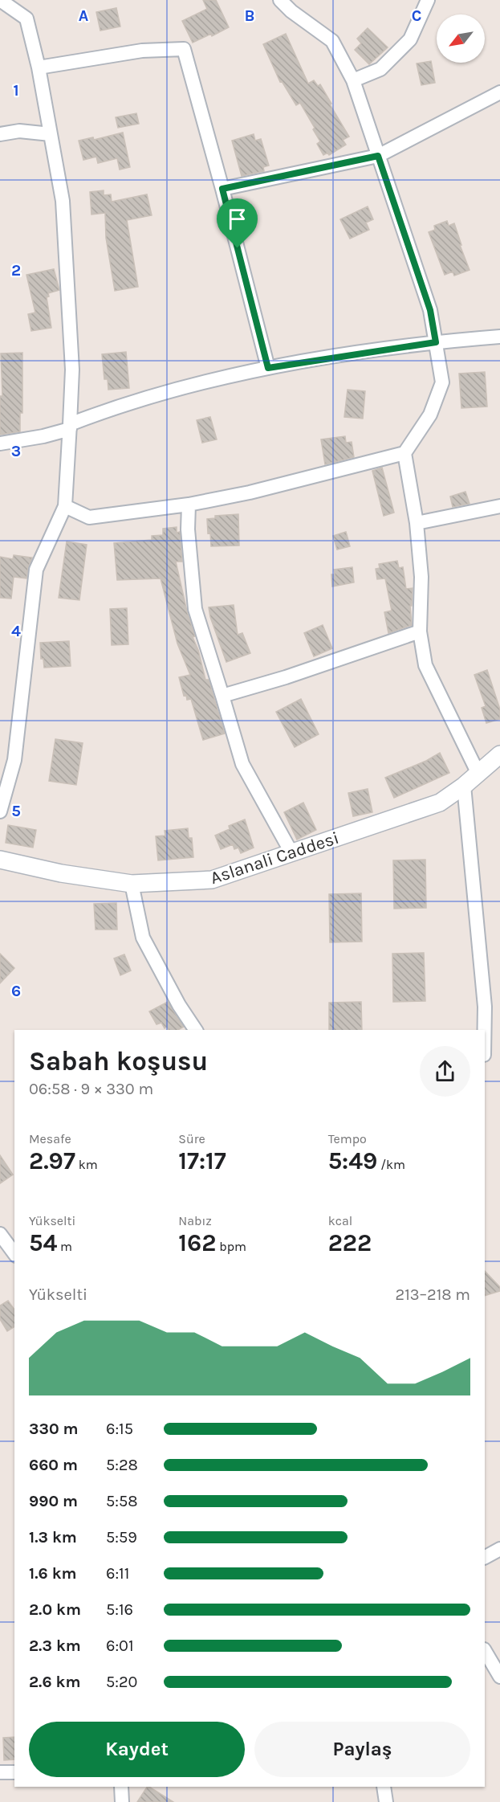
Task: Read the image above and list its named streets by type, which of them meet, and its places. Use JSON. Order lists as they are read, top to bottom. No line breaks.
{"streets":{"street":["Aslanali Caddesi"]},"north":"bottom left","page":{"heading":["Sabah koşusu","06:58 · 9 × 330 m"],"stats":[["Mesafe","2.97 km"],["Süre","17:17"],["Tempo","5:49 /km"],["Yükselti","54 m"],["Nabız","162 bpm"],["kcal","222"]],"chart":["Yükselti","213–218 m"],"list":[{"name":"330 m","note":"6:15"},{"name":"660 m","note":"5:28"},{"name":"990 m","note":"5:58"},{"name":"1.3 km","note":"5:59"},{"name":"1.6 km","note":"6:11"},{"name":"2.0 km","note":"5:16"},{"name":"2.3 km","note":"6:01"},{"name":"2.6 km","note":"5:20"}],"buttons":["Kaydet","Paylaş"]},"grid":{"columns":["A","B","C"],"rows":["1","2","3","4","5","6"]}}
